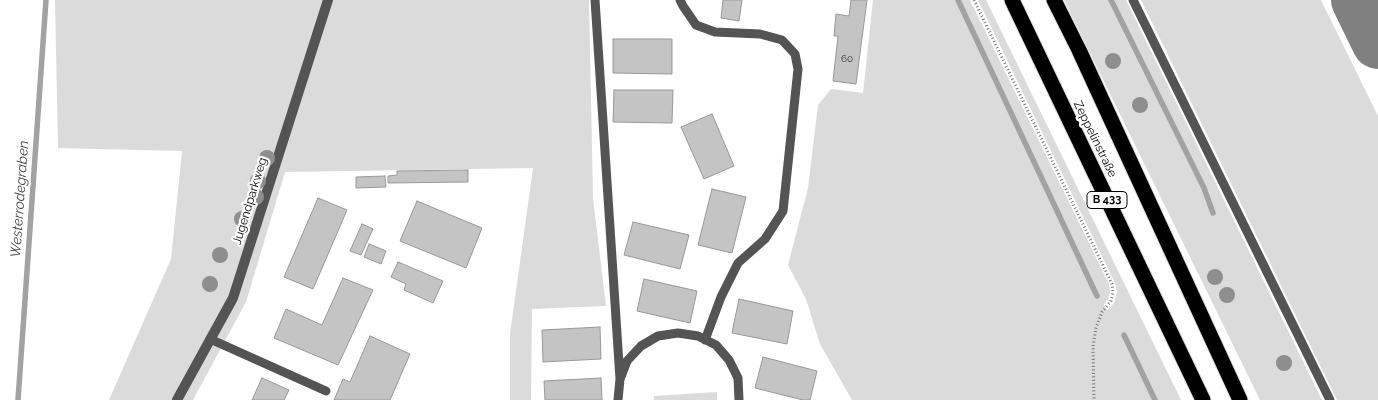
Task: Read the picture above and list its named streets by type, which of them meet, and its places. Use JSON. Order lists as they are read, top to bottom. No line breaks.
{"streets":{"highway":["Zeppelinstraße","B 433"],"street":["Jugendparkweg"]},"water":["Westerrodegraben"],"house_numbers":["60"]}
